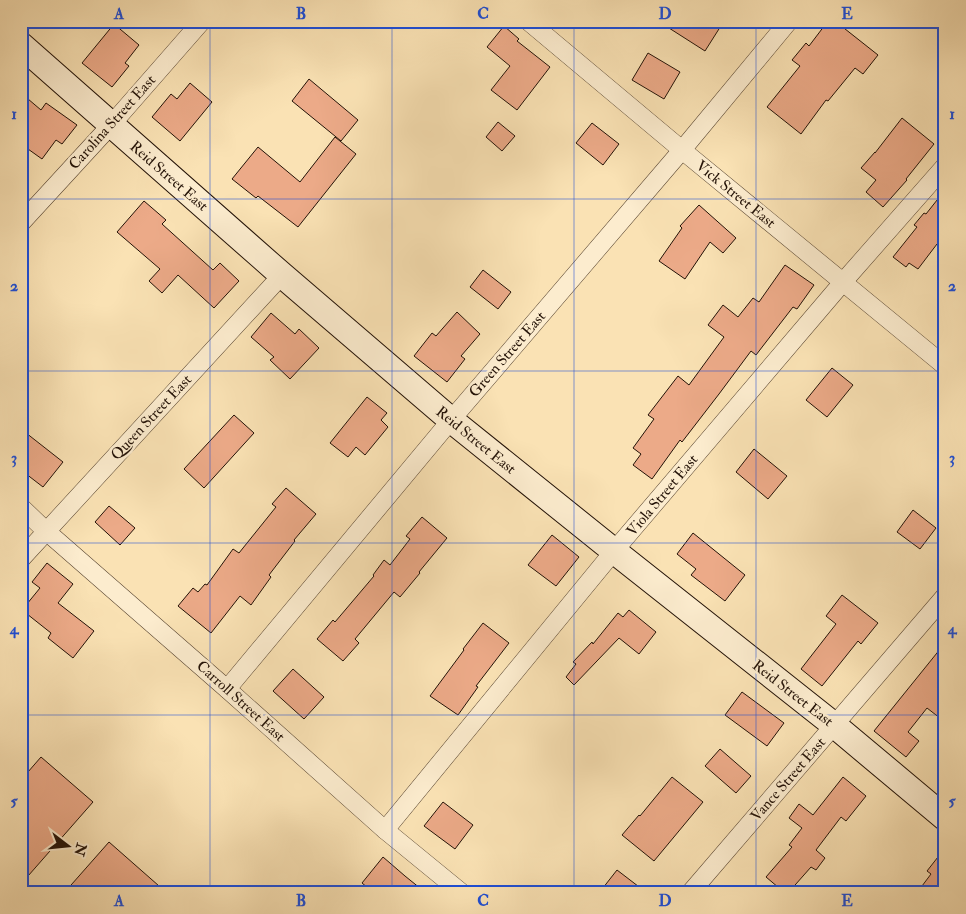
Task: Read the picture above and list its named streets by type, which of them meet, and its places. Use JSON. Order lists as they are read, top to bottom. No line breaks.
{"streets":{"street":["Carolina Street East","Reid Street East","Vick Street East","Green Street East","Queen Street East","Viola Street East","Carroll Street East","Vance Street East"]},"crossings":[["Carolina Street East","Reid Street East"],["Reid Street East","Green Street East"],["Reid Street East","Queen Street East"],["Reid Street East","Viola Street East"],["Reid Street East","Vance Street East"],["Vick Street East","Green Street East"],["Vick Street East","Viola Street East"],["Green Street East","Carroll Street East"],["Queen Street East","Carroll Street East"],["Viola Street East","Carroll Street East"]],"north":"right","grid":{"columns":["A","B","C","D","E"],"rows":["1","2","3","4","5"]}}
